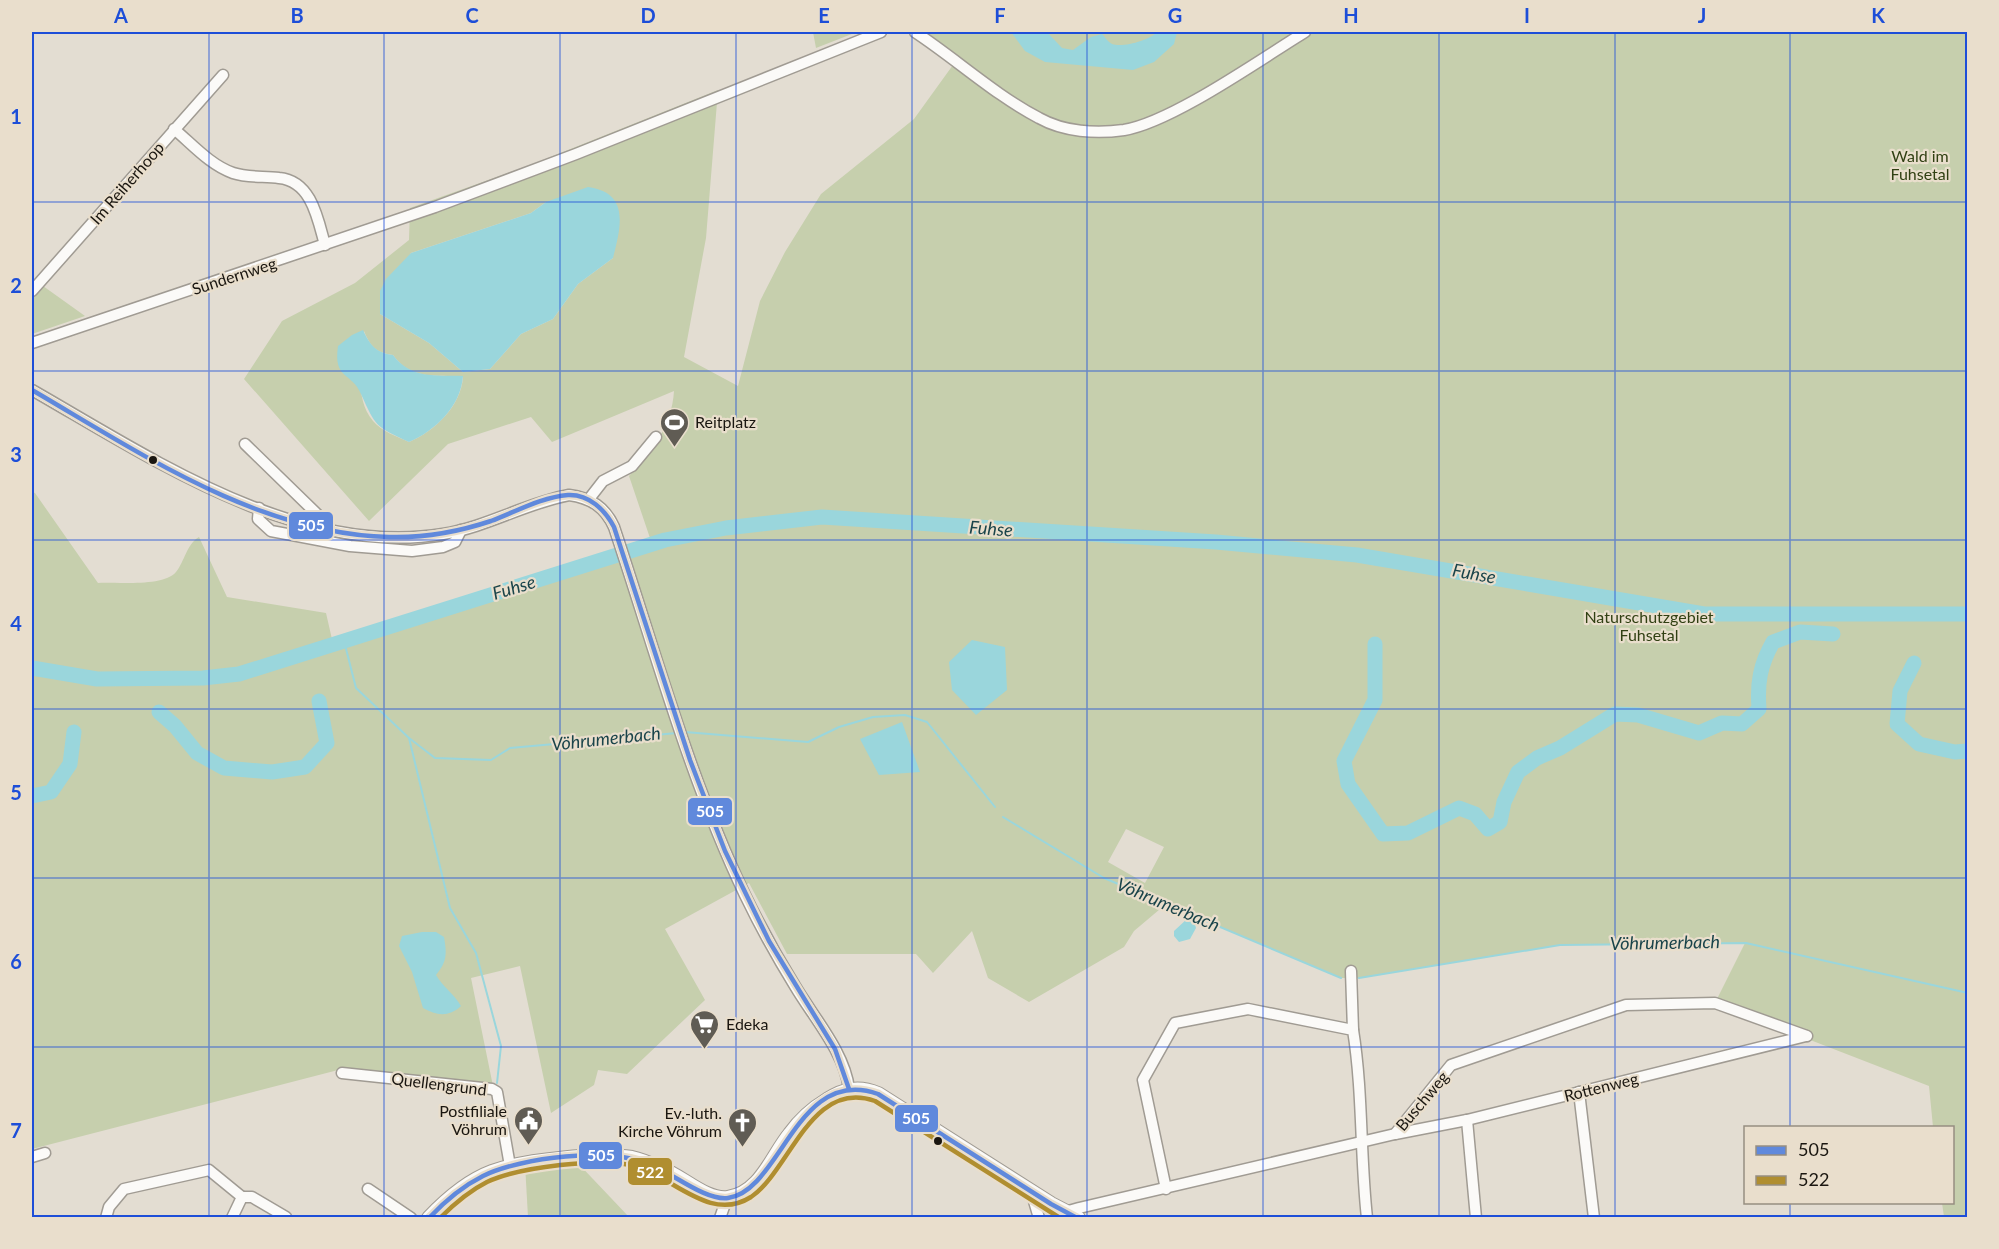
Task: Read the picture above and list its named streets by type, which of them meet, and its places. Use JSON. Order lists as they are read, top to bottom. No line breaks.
{"streets":{"street":["Im Reiherhoop","Sundernweg","Quellengrund","Rottenweg","Buschweg"]},"crossings":[["Rottenweg","Buschweg"]],"water":["Fuhse","Vöhrumerbach"],"parks":["Wald im Fuhsetal","Naturschutzgebiet Fuhsetal"],"places":{"sports":["Reitplatz"],"supermarket":["Edeka"],"public building":["Postfiliale Vöhrum"],"church":["Ev.-luth. Kirche Vöhrum"]},"lines":["transit line 505","transit line 522"],"legend":["505","522"],"grid":{"columns":["A","B","C","D","E","F","G","H","I","J","K"],"rows":["1","2","3","4","5","6","7"]}}
